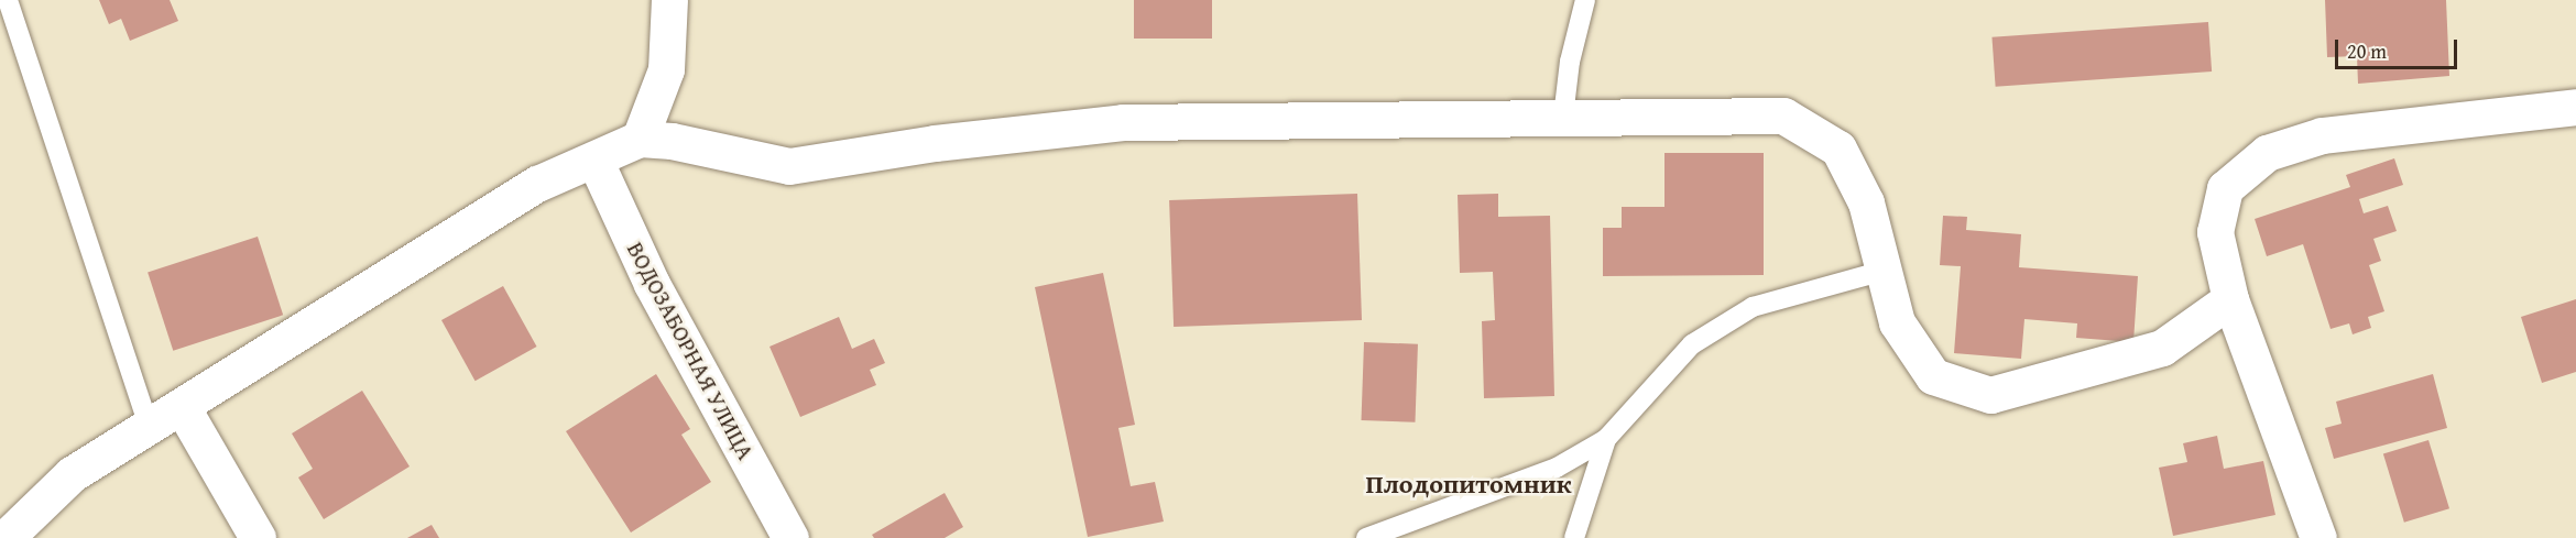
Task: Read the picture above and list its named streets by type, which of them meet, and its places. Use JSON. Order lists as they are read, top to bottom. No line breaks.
{"streets":{"street":["ВОДОЗАБОРНАЯ УЛИЦА"]},"districts":["Плодопитомник"],"scale_bar":"20 m"}
